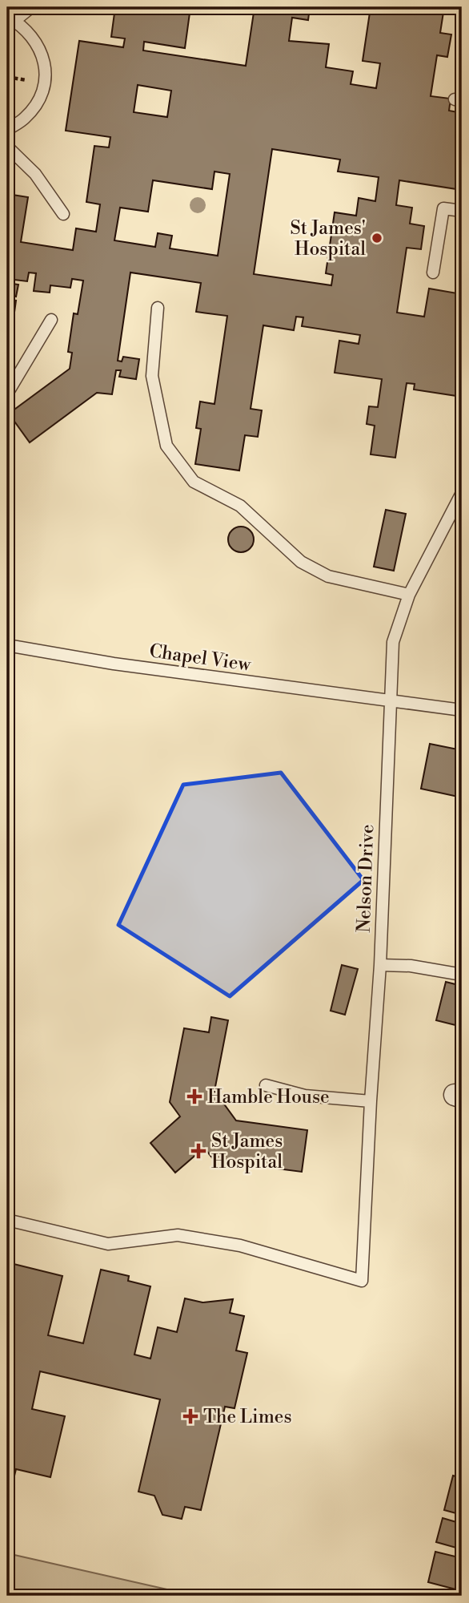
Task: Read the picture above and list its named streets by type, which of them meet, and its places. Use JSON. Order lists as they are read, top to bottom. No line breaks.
{"streets":{"lane":["Chapel View","Nelson Drive"]},"crossings":[["Chapel View","Nelson Drive"]],"places":{"other":["St James' Hospital"],"health":["Hamble House","St James Hospital","The Limes"]}}
